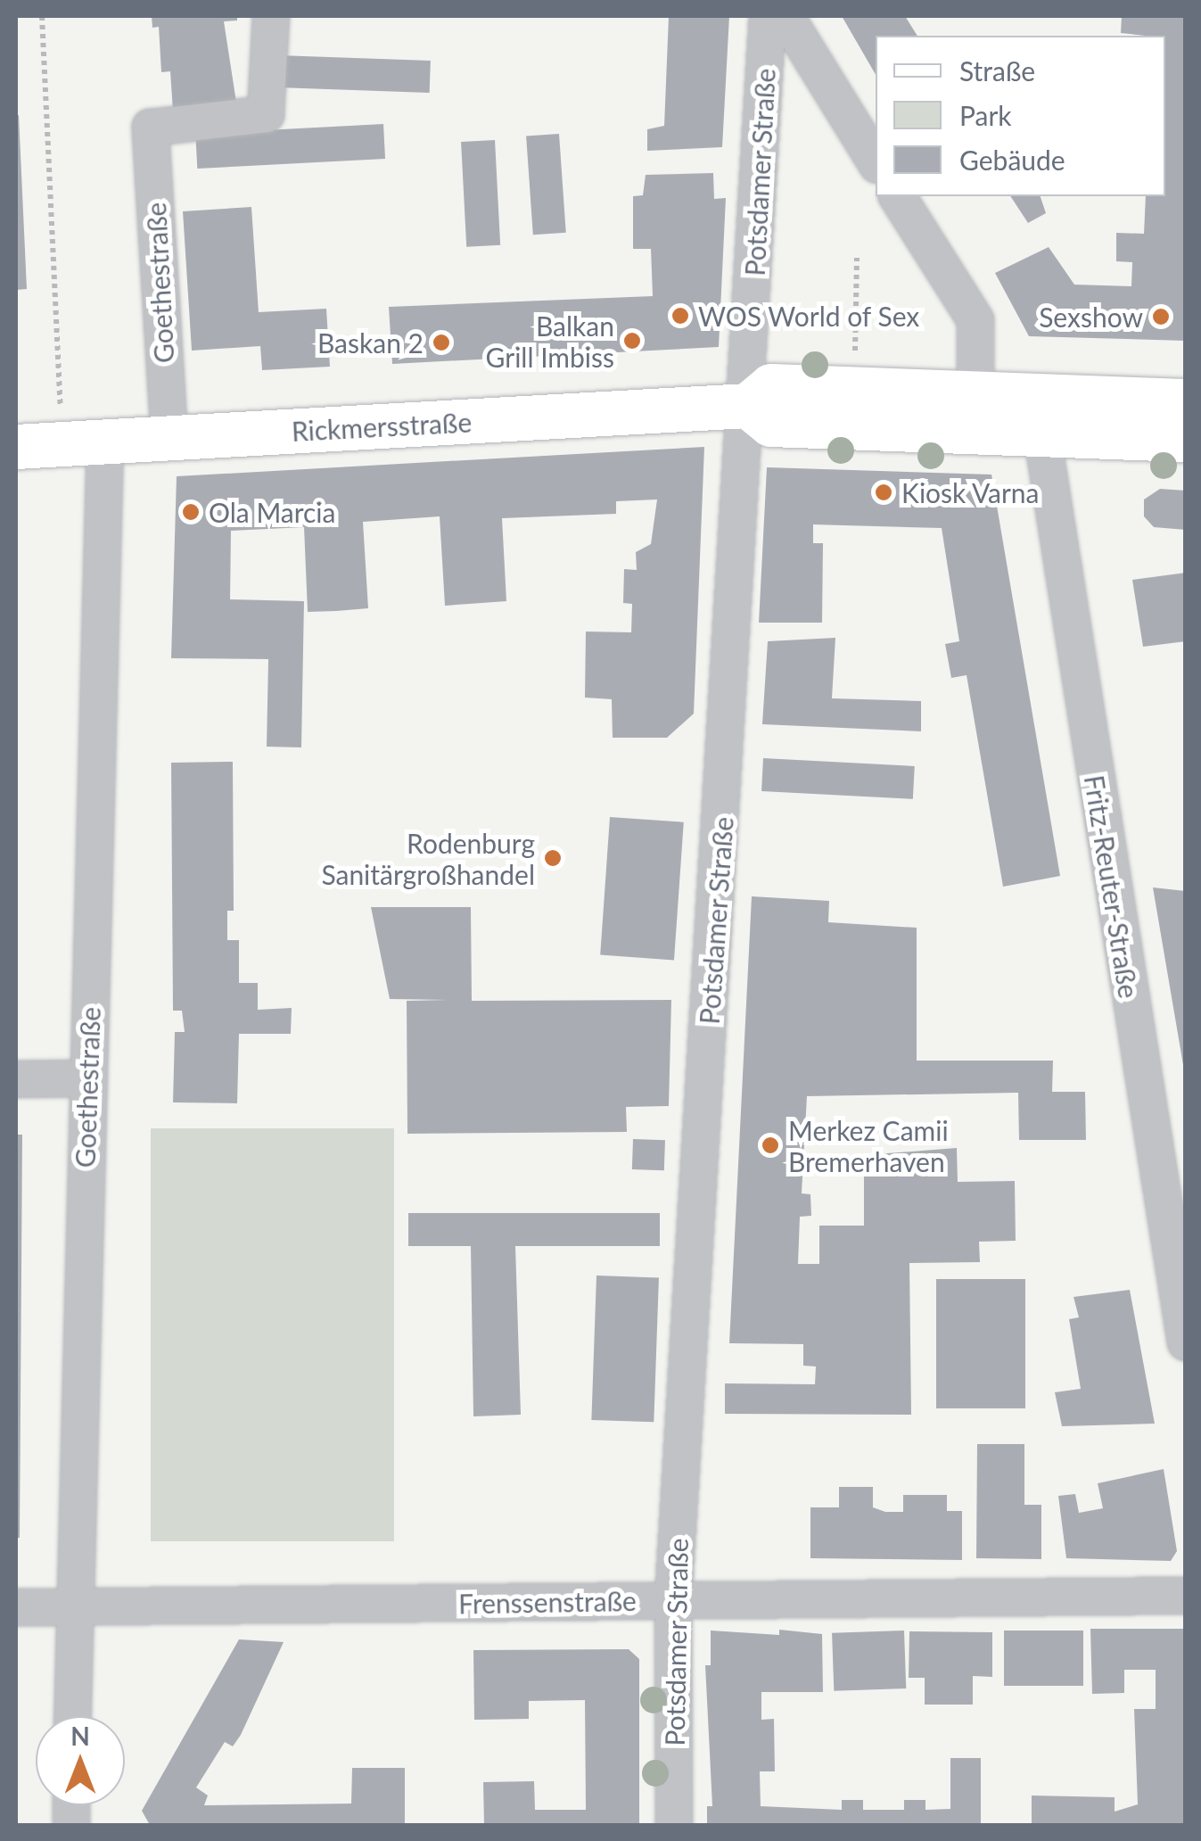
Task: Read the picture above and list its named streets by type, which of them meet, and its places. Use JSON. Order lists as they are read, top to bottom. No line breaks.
{"streets":{"main road":["Rickmersstraße"],"street":["Potsdamer Straße","Goethestraße","Fritz-Reuter-Straße","Frenssenstraße"]},"crossings":[["Potsdamer Straße","Rickmersstraße"],["Potsdamer Straße","Frenssenstraße"],["Goethestraße","Rickmersstraße"],["Goethestraße","Frenssenstraße"],["Rickmersstraße","Fritz-Reuter-Straße"]],"places":["WOS World of Sex","Sexshow","Balkan Grill Imbiss","Baskan 2","Kiosk Varna","Ola Marcia","Rodenburg Sanitärgroßhandel","Merkez Camii Bremerhaven"],"legend":["Straße","Park","Gebäude"],"north":"top"}
